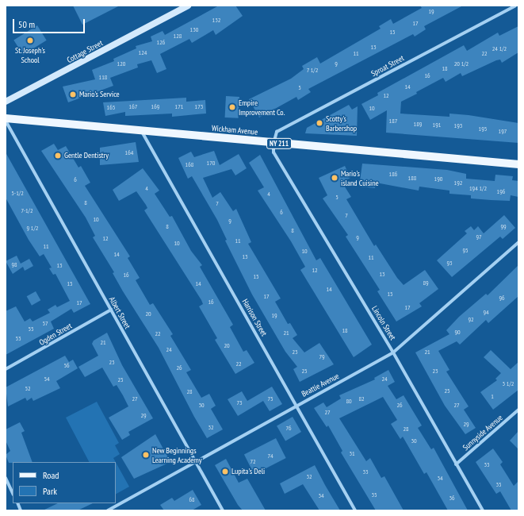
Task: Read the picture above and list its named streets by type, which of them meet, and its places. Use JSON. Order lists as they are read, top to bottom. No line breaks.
{"streets":{"main road":["Wickham Avenue","NY 211"],"street":["Cottage Street","Sproat Street","Albert Street","Harrison Street","Lincoln Street","Ogden Street","Beattie Avenue","Sunnyside Avenue"]},"crossings":[["Sproat Street","Wickham Avenue"],["Sproat Street","Lincoln Street"],["Wickham Avenue","Albert Street"],["Wickham Avenue","Harrison Street"],["Wickham Avenue","Lincoln Street"],["Albert Street","Ogden Street"],["Albert Street","Beattie Avenue"],["Harrison Street","Beattie Avenue"],["Lincoln Street","Beattie Avenue"],["Lincoln Street","Sunnyside Avenue"]],"places":["St. Joseph's School","Mario's Service","Empire Improvement Co.","Scotty's Barbershop","Gentle Dentistry","Mario's island Cuisine","New Beginnings Learning Academy","Lupita's Deli"],"house_numbers":["19","132","17","130","15","128","126","13","24 1/2","124","11","22","120","9","20 1/2","18","7 1/2","16","118","14","5","12","167","169","171","173","165","10","187","189","191","193","195","197","164","170","168","186","188","190","6","192","4","194 1/2","196","5-1/2","4","5","8","7","7-1/2","6","7","10","9","8","99","9 1/2","8","97","9","12","11","10","11","95","10","14","13","11","93","98","13","12","13","16","15","89","15","14","14","15","17","96","16","17","17","94","20","19","92","57","55","18","90","21","22","53","21","20","24","23","21","79","23","22","56","26","25","23","54","24","25","3 1/2","52","25","28","1","27","75","82","80","73","30","26","27","27","29","29","32","76","28","30","31","74","72","33","33","32","34","35","35","34","36","68"],"legend":["Road","Park"],"scale_bar":"50 m"}
